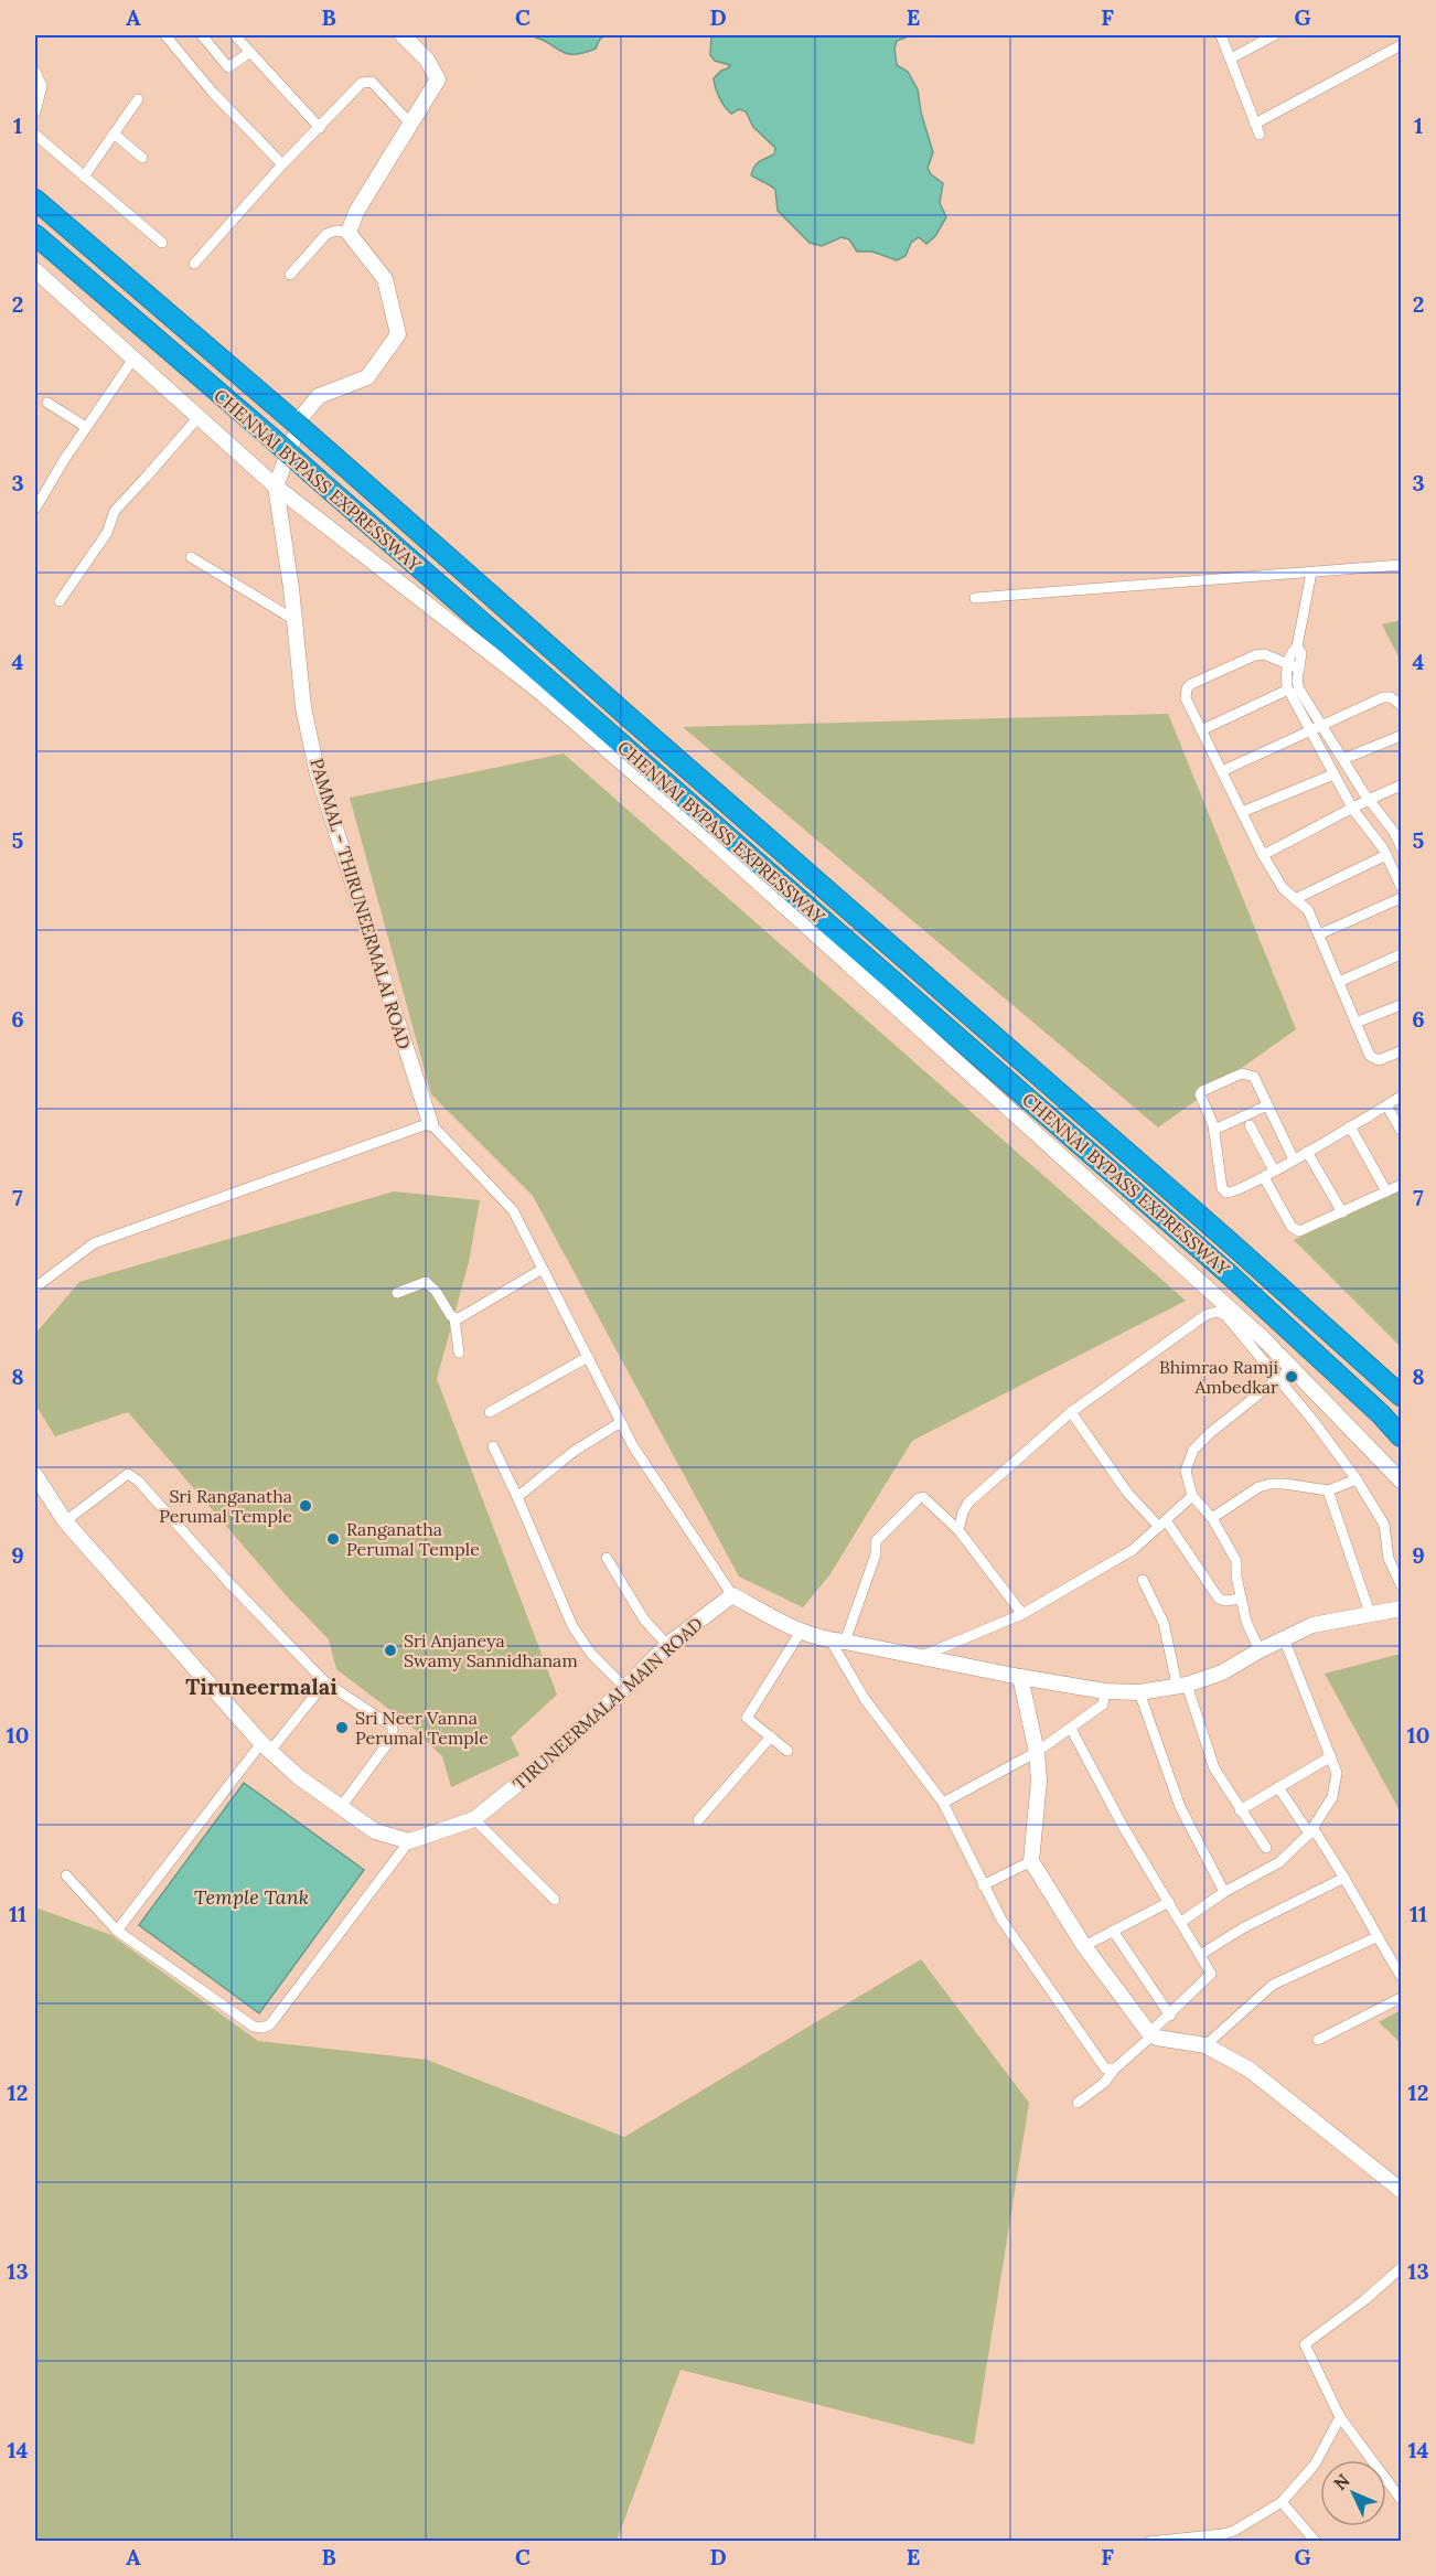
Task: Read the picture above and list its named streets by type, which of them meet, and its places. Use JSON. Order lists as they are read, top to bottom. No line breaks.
{"streets":{"highway":["CHENNAI BYPASS EXPRESSWAY"],"street":["PAMMAL - THIRUNEERMALAI ROAD","TIRUNEERMALAI MAIN ROAD"]},"districts":["Tiruneermalai"],"water":["Temple Tank"],"places":["Bhimrao Ramji Ambedkar","Sri Ranganatha Perumal Temple","Ranganatha Perumal Temple","Sri Anjaneya Swamy Sannidhanam","Sri Neer Vanna Perumal Temple"],"north":"top left","grid":{"columns":["A","B","C","D","E","F","G"],"rows":["1","2","3","4","5","6","7","8","9","10","11","12","13","14"]}}
